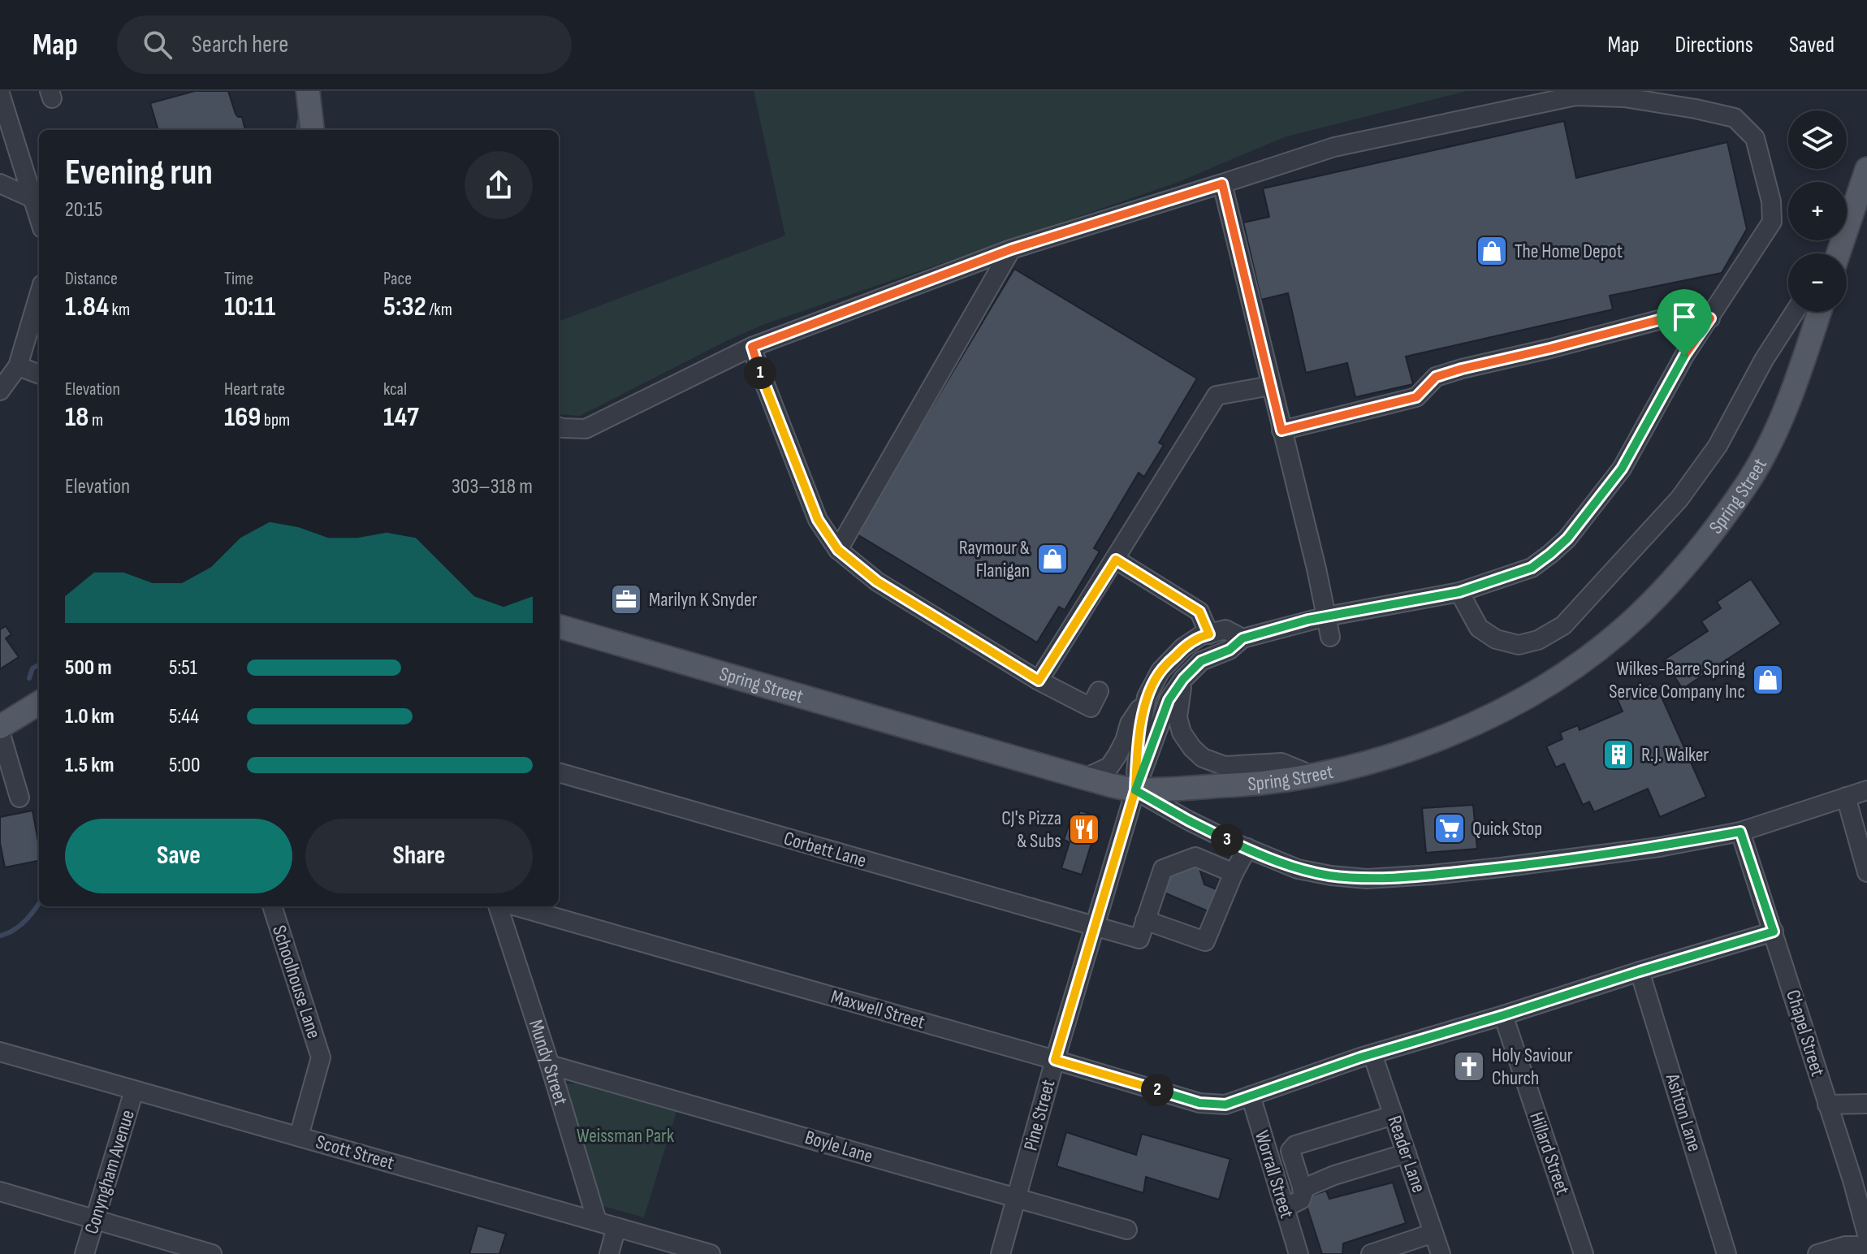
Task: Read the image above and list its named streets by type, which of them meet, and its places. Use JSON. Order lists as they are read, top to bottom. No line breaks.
{"streets":{"main road":["Spring Street"],"street":["Corbett Lane","Schoolhouse Lane","Maxwell Street","Chapel Street","Mundy Street","Ashton Lane","Pine Street","Boyle Lane","Scott Street","Hillard Street","Reader Lane","Conyngham Avenue","Worrall Street"]},"crossings":[["Spring Street","Pine Street"],["Corbett Lane","Pine Street"],["Schoolhouse Lane","Scott Street"],["Maxwell Street","Chapel Street"],["Maxwell Street","Ashton Lane"],["Maxwell Street","Pine Street"],["Maxwell Street","Hillard Street"],["Maxwell Street","Reader Lane"],["Maxwell Street","Worrall Street"],["Mundy Street","Boyle Lane"],["Mundy Street","Scott Street"],["Pine Street","Boyle Lane"],["Scott Street","Conyngham Avenue"]],"parks":["Weissman Park"],"places":{"shop":["The Home Depot","Raymour & Flanigan","Wilkes-Barre Spring Service Company Inc"],"office":["Marilyn K Snyder"],"building":["R.J. Walker"],"supermarket":["Quick Stop"],"restaurant":["CJ's Pizza & Subs"],"church":["Holy Saviour Church"]},"page":{"header":"Map","search":"Search here","nav":["Map","Directions","Saved"],"map_buttons":["+","−"],"heading":["Evening run","20:15"],"stats":[["Distance","1.84 km"],["Time","10:11"],["Pace","5:32 /km"],["Elevation","18 m"],["Heart rate","169 bpm"],["kcal","147"]],"pins":["1","3","2"],"chart":["Elevation","303–318 m"],"list":[{"name":"500 m","note":"5:51"},{"name":"1.0 km","note":"5:44"},{"name":"1.5 km","note":"5:00"}],"buttons":["Save","Share"]}}
